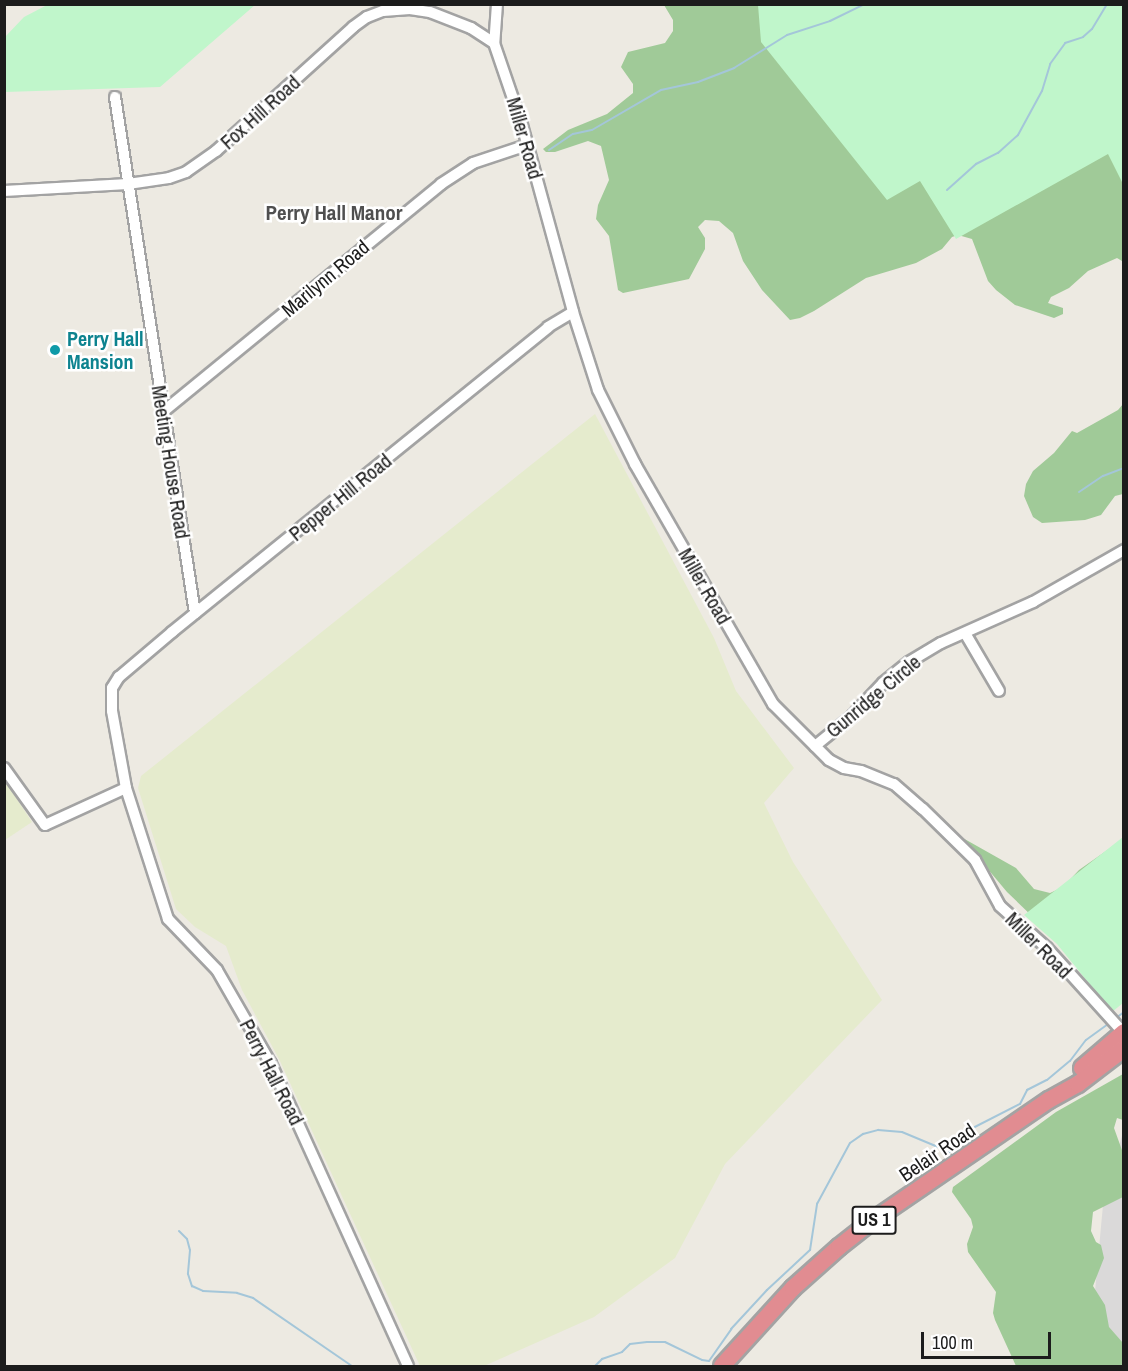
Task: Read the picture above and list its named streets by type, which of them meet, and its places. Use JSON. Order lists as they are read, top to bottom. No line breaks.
{"streets":{"highway":["Belair Road","US 1"],"street":["Fox Hill Road","Miller Road","Marilynn Road","Meeting House Road","Pepper Hill Road","Gunridge Circle","Perry Hall Road"]},"crossings":[["Fox Hill Road","Miller Road"],["Fox Hill Road","Meeting House Road"],["Miller Road","Marilynn Road"],["Miller Road","Pepper Hill Road"],["Miller Road","Gunridge Circle"],["Miller Road","Belair Road"],["Marilynn Road","Meeting House Road"],["Meeting House Road","Pepper Hill Road"],["Pepper Hill Road","Perry Hall Road"]],"districts":["Perry Hall Manor"],"places":["Perry Hall Mansion"],"scale_bar":"100 m"}
